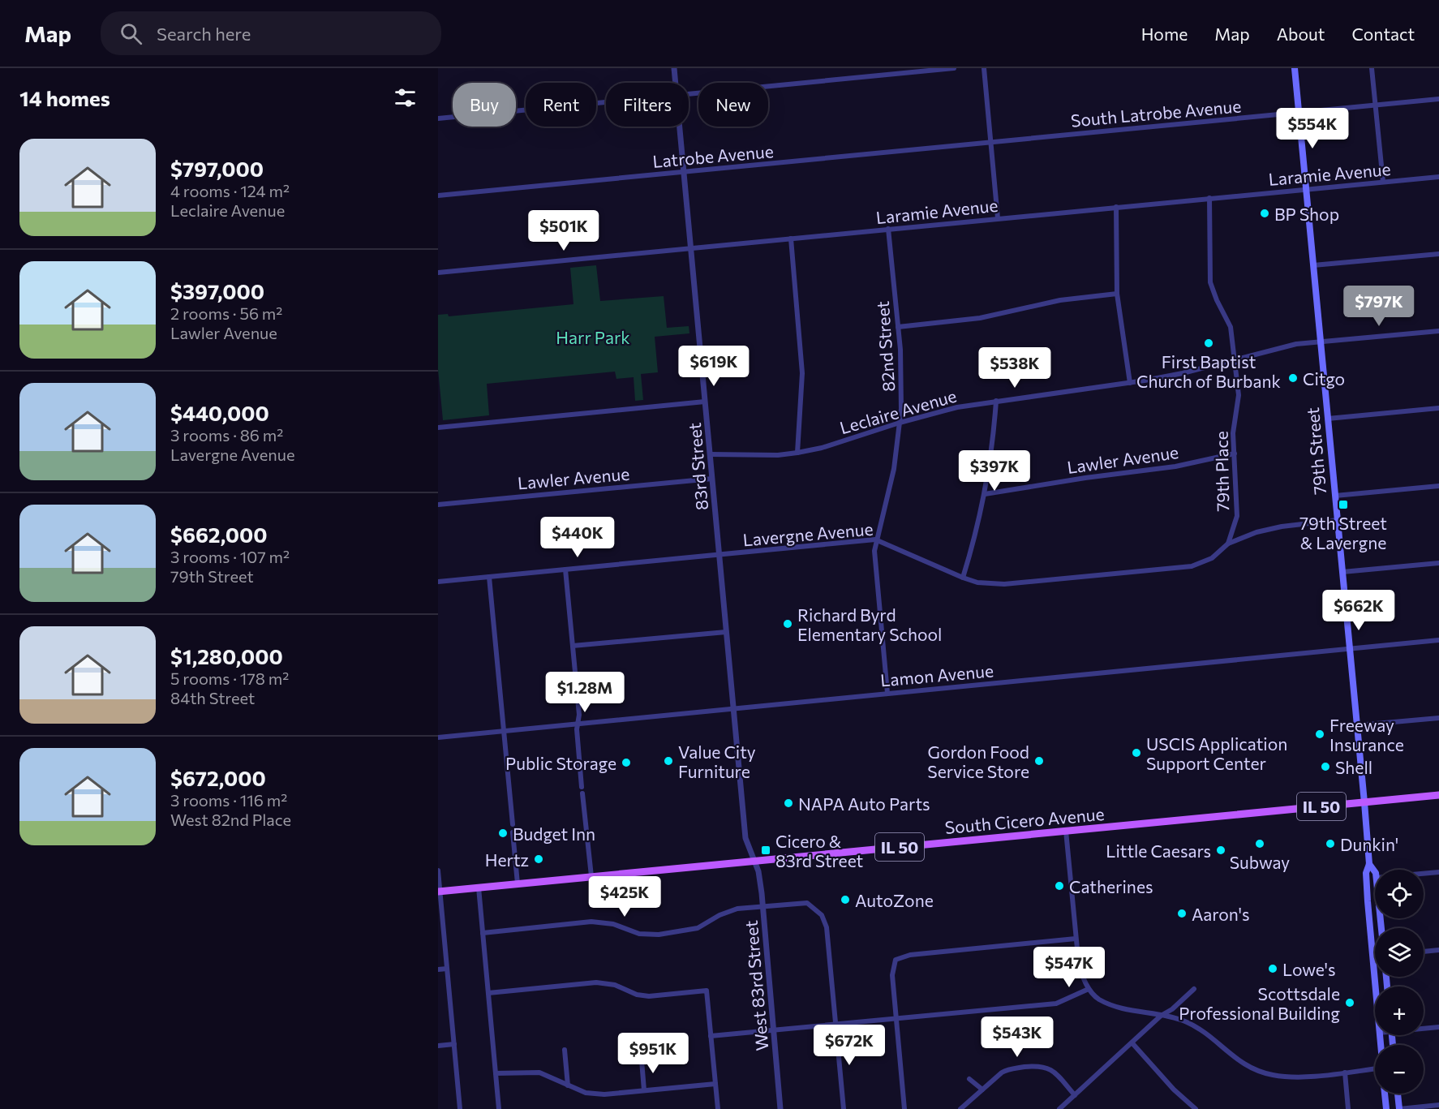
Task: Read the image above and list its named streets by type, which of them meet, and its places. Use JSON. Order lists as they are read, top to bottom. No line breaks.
{"streets":{"main road":["79th Street","IL 50","South Cicero Avenue"],"street":["South Latrobe Avenue","Latrobe Avenue","Laramie Avenue","82nd Street","Leclaire Avenue","Lawler Avenue","83rd Street","79th Place","Lavergne Avenue","Lamon Avenue","West 83rd Street"]},"crossings":[["South Latrobe Avenue","Latrobe Avenue"],["South Latrobe Avenue","79th Street"],["Latrobe Avenue","83rd Street"],["Laramie Avenue","82nd Street"],["Laramie Avenue","79th Street"],["Laramie Avenue","83rd Street"],["Laramie Avenue","79th Place"],["82nd Street","Leclaire Avenue"],["82nd Street","Lavergne Avenue"],["82nd Street","Lamon Avenue"],["Leclaire Avenue","79th Street"],["Leclaire Avenue","83rd Street"],["Leclaire Avenue","79th Place"],["79th Street","Lavergne Avenue"],["79th Street","Lamon Avenue"],["79th Street","South Cicero Avenue"],["Lawler Avenue","83rd Street"],["Lawler Avenue","79th Place"],["83rd Street","Lavergne Avenue"],["83rd Street","Lamon Avenue"],["83rd Street","South Cicero Avenue"],["83rd Street","West 83rd Street"],["79th Place","Lavergne Avenue"],["South Cicero Avenue","West 83rd Street"]],"parks":["Harr Park"],"places":{"other":["BP Shop","First Baptist Church of Burbank","Citgo","Richard Byrd Elementary School","Freeway Insurance","USCIS Application Support Center","Value City Furniture","Gordon Food Service Store","Public Storage","Shell","NAPA Auto Parts","Budget Inn","Subway","Dunkin'","Little Caesars","Hertz","Catherines","AutoZone","Aaron's","Lowe's","Scottsdale Professional Building"],"transit":["79th Street & Lavergne","Cicero & 83rd Street"]},"page":{"header":"Map","search":"Search here","nav":["Home","Map","About","Contact"],"heading":"14 homes","chip":["Buy","Rent","Filters","New"],"price":["$554K","$501K","$797K","$619K","$538K","$397K","$440K","$662K","$1.28M","$425K","$547K","$543K","$672K","$951K"],"list":[{"name":"$797,000","note":"4 rooms · 124 m² · Leclaire Avenue"},{"name":"$397,000","note":"2 rooms · 56 m² · Lawler Avenue"},{"name":"$440,000","note":"3 rooms · 86 m² · Lavergne Avenue"},{"name":"$662,000","note":"3 rooms · 107 m² · 79th Street"},{"name":"$1,280,000","note":"5 rooms · 178 m² · 84th Street"},{"name":"$672,000","note":"3 rooms · 116 m² · West 82nd Place"}],"map_buttons":["+","−"]}}
